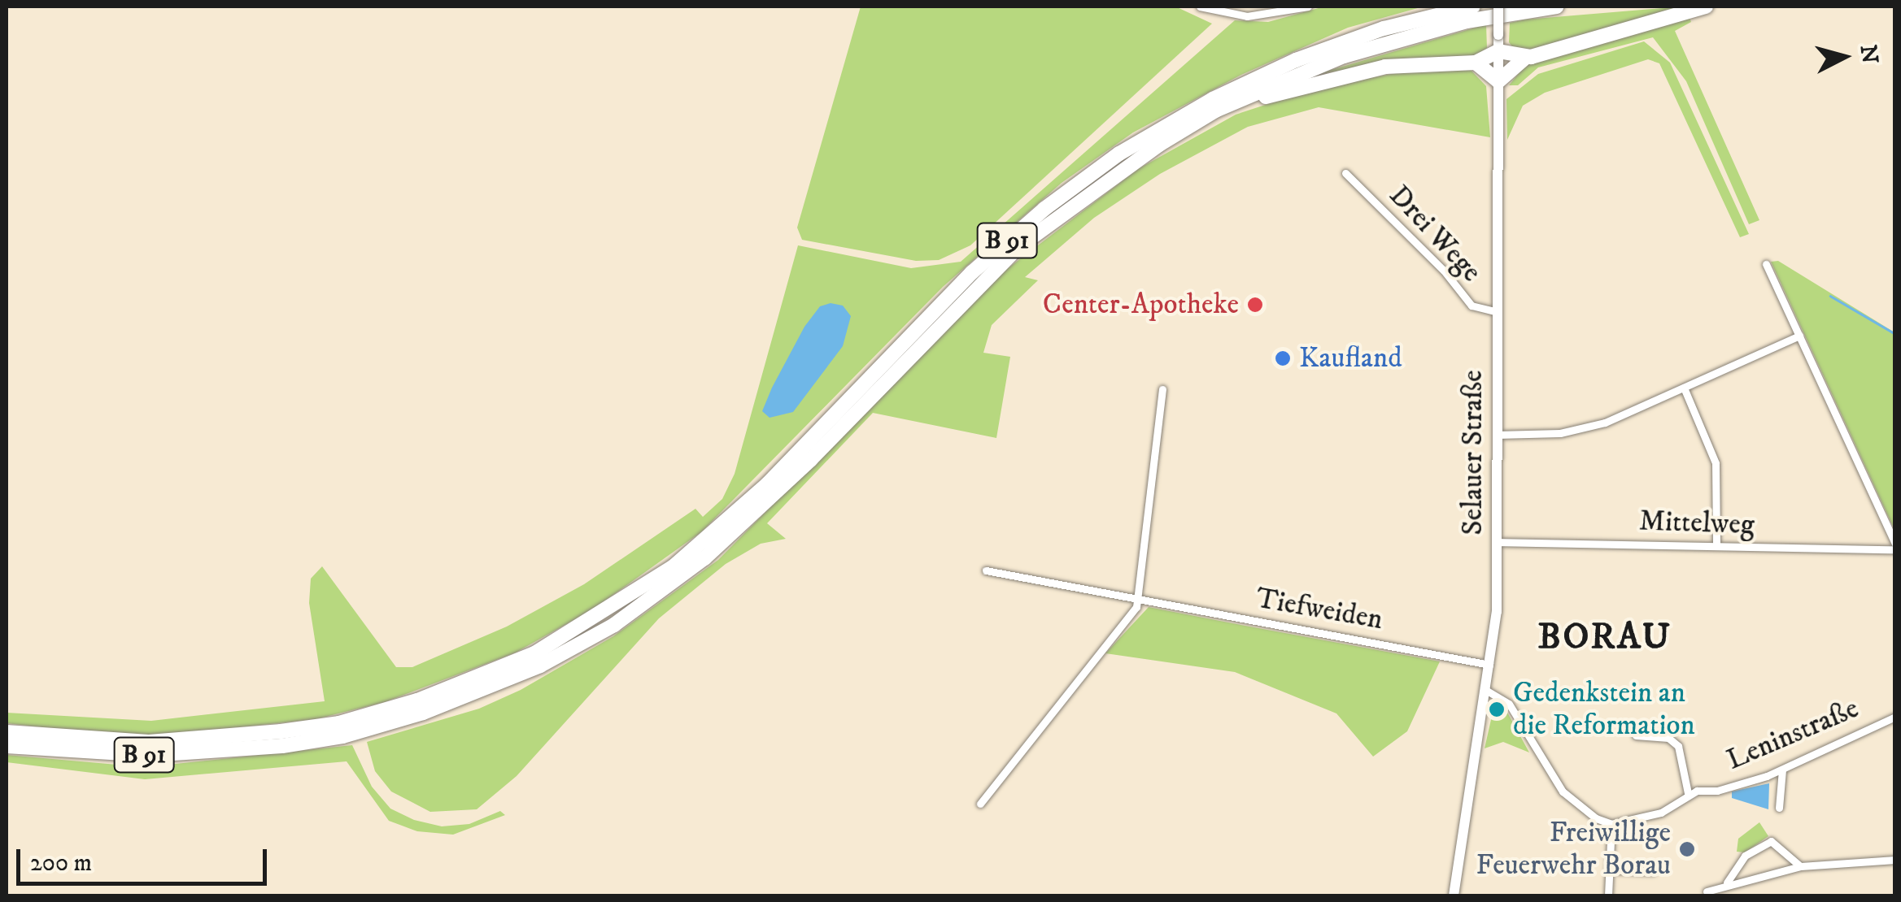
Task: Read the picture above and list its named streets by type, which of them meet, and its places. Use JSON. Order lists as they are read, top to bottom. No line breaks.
{"streets":{"highway":["B 91"],"main road":["Selauer Straße"],"street":["Drei Wege","Mittelweg","Tiefweiden","Leninstraße"]},"crossings":[["Drei Wege","Selauer Straße"],["Selauer Straße","Mittelweg"],["Selauer Straße","Tiefweiden"]],"districts":["BORAU"],"places":["Center-Apotheke","Kaufland","Gedenkstein an die Reformation","Freiwillige Feuerwehr Borau"],"scale_bar":"200 m","north":"right"}
